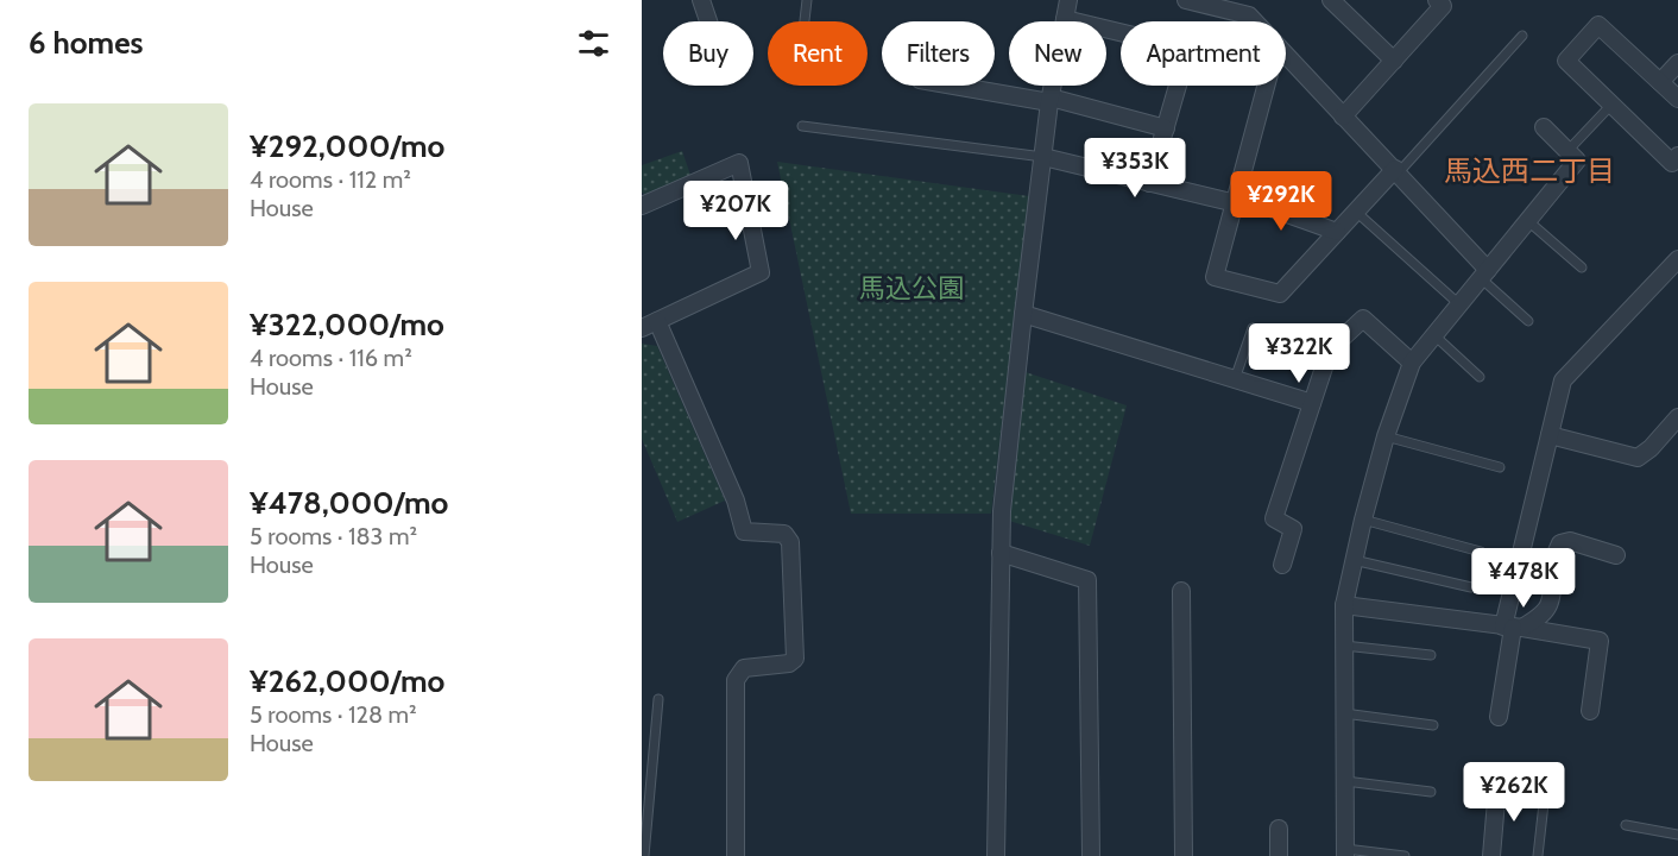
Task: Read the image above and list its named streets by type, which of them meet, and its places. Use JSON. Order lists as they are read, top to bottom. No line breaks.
{"districts":["馬込西二丁目"],"parks":["馬込公園"],"page":{"heading":"6 homes","chip":["Buy","Rent","Filters","New","Apartment"],"list":[{"name":"¥292,000/mo","note":"4 rooms · 112 m² · House"},{"name":"¥322,000/mo","note":"4 rooms · 116 m² · House"},{"name":"¥478,000/mo","note":"5 rooms · 183 m² · House"},{"name":"¥262,000/mo","note":"5 rooms · 128 m² · House"}],"price":["¥353K","¥292K","¥207K","¥322K","¥478K","¥262K"]}}
